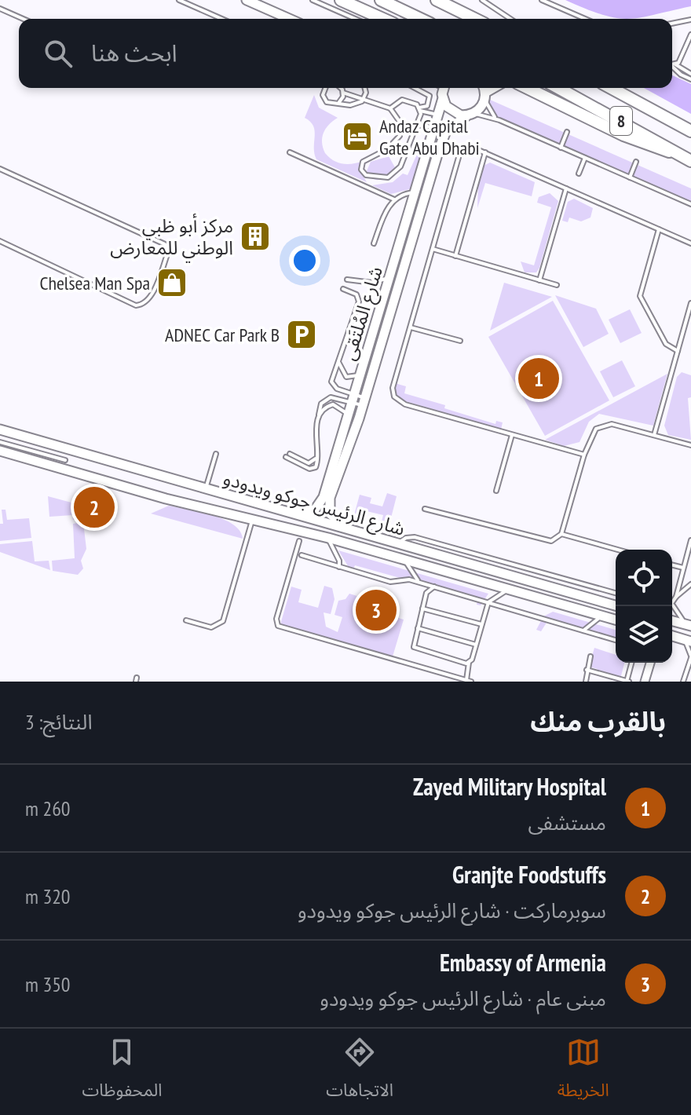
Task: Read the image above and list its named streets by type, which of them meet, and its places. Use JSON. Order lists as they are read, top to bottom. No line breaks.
{"streets":{"main road":["8"],"street":["شارع المُلتَقى","شارع الرئيس جوكو ويدودو"]},"crossings":[["شارع المُلتَقى","شارع الرئيس جوكو ويدودو"]],"places":{"hotel":["Andaz Capital Gate Abu Dhabi"],"building":["مركز أبو ظبي الوطني للمعارض"],"shop":["Chelsea Man Spa"],"parking":["ADNEC Car Park B"]},"page":{"search":"ابحث هنا","pins":["1","2","3"],"heading":["بالقرب منك","النتائج: 3"],"list":[{"mark":"1","name":"Zayed Military Hospital","note":"مستشفى","value":"260 m"},{"mark":"2","name":"Granjte Foodstuffs","note":"سوبرماركت · شارع الرئيس جوكو ويدودو","value":"320 m"},{"mark":"3","name":"Embassy of Armenia","note":"مبنى عام · شارع الرئيس جوكو ويدودو","value":"350 m"}],"nav":["الخريطة","الاتجاهات","المحفوظات"]}}
